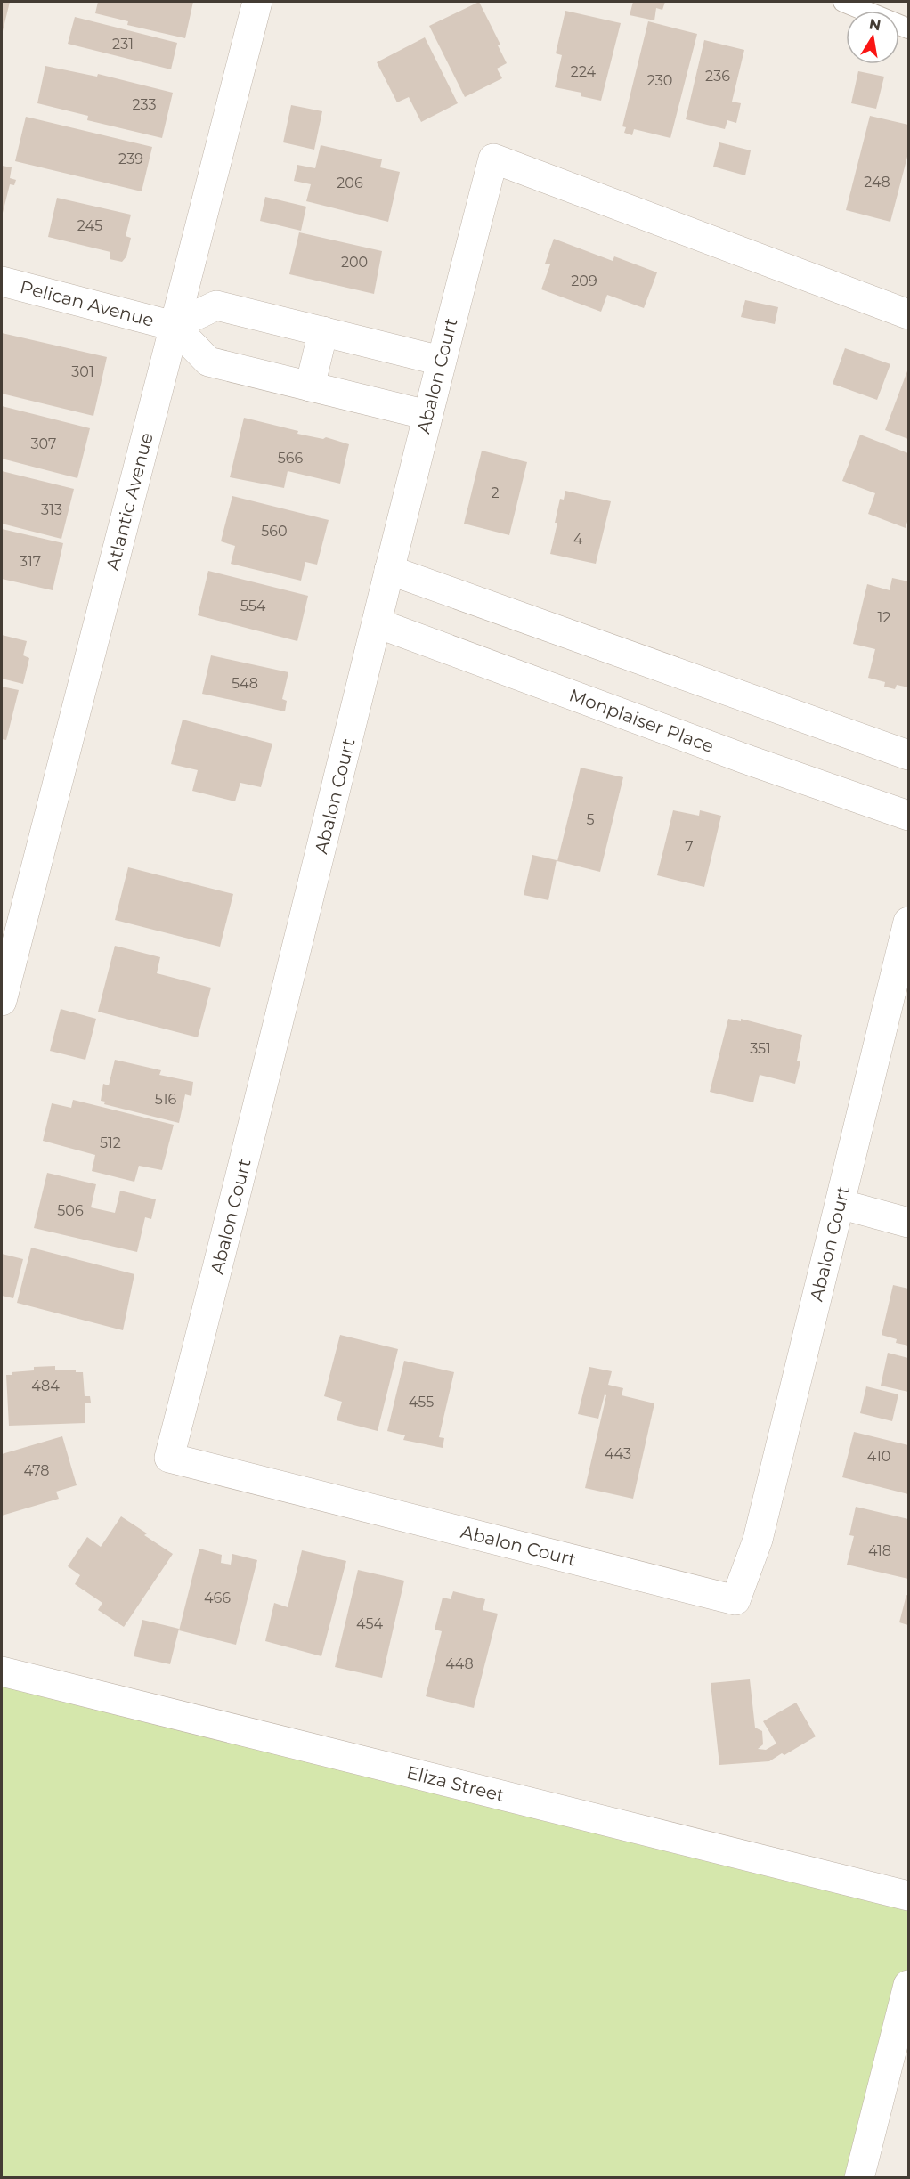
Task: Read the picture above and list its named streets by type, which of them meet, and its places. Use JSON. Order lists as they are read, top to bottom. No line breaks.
{"streets":{"street":["Pelican Avenue","Abalon Court","Atlantic Avenue","Monplaiser Place","Eliza Street"]},"crossings":[["Pelican Avenue","Abalon Court"],["Pelican Avenue","Atlantic Avenue"],["Abalon Court","Monplaiser Place"]],"house_numbers":["231","224","236","230","233","239","248","206","245","200","209","301","307","566","2","313","560","4","317","554","12","548","5","7","351","516","512","506","484","455","443","410","478","418","466","454","448"],"north":"top"}
